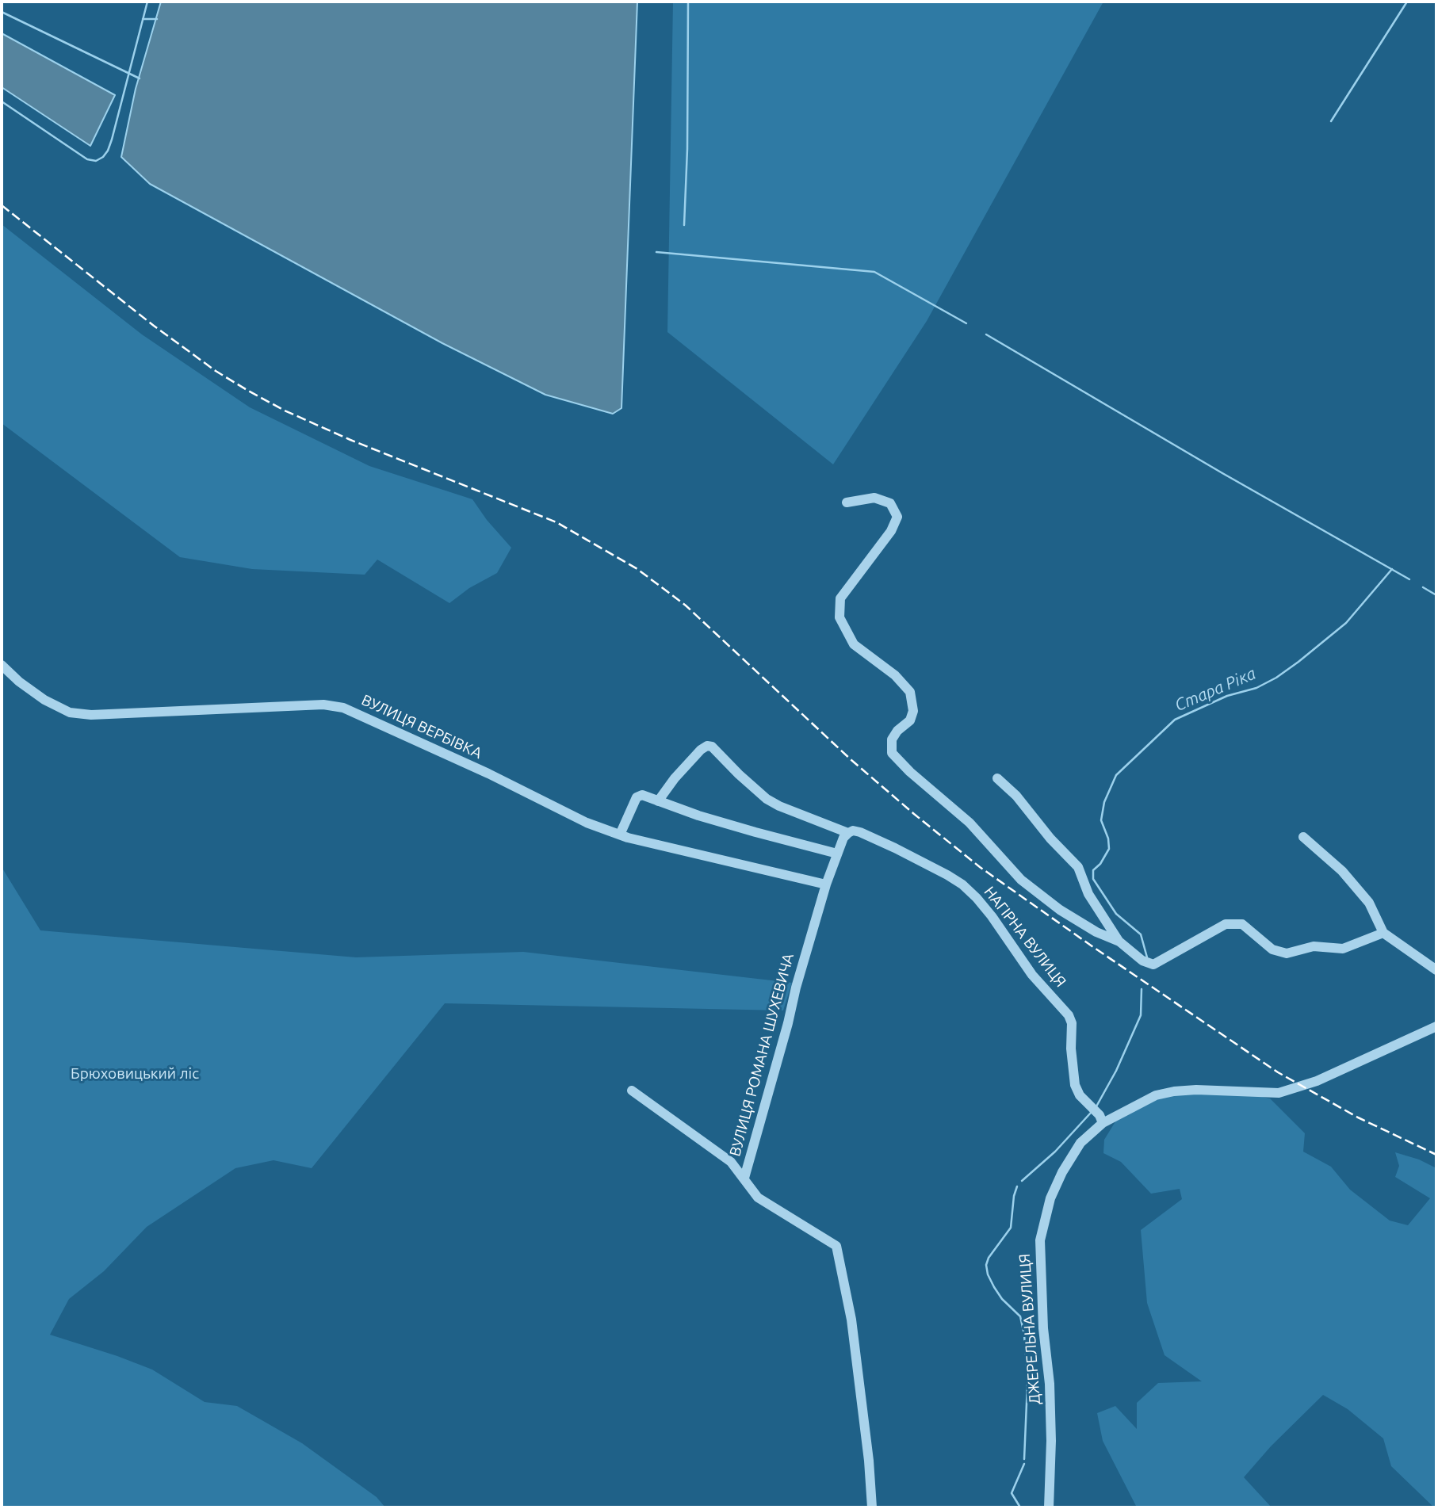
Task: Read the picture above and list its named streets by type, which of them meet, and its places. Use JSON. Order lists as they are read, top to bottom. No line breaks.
{"streets":{"street":["ВУЛИЦЯ ВЕРБІВКА","НАГІРНА ВУЛИЦЯ","ВУЛИЦЯ РОМАНА ШУХЕВИЧА","ДЖЕРЕЛЬНА ВУЛИЦЯ"]},"crossings":[["ВУЛИЦЯ ВЕРБІВКА","ВУЛИЦЯ РОМАНА ШУХЕВИЧА"],["НАГІРНА ВУЛИЦЯ","ВУЛИЦЯ РОМАНА ШУХЕВИЧА"],["НАГІРНА ВУЛИЦЯ","ДЖЕРЕЛЬНА ВУЛИЦЯ"]],"water":["Стара Ріка"],"parks":["Брюховицький ліс"]}
